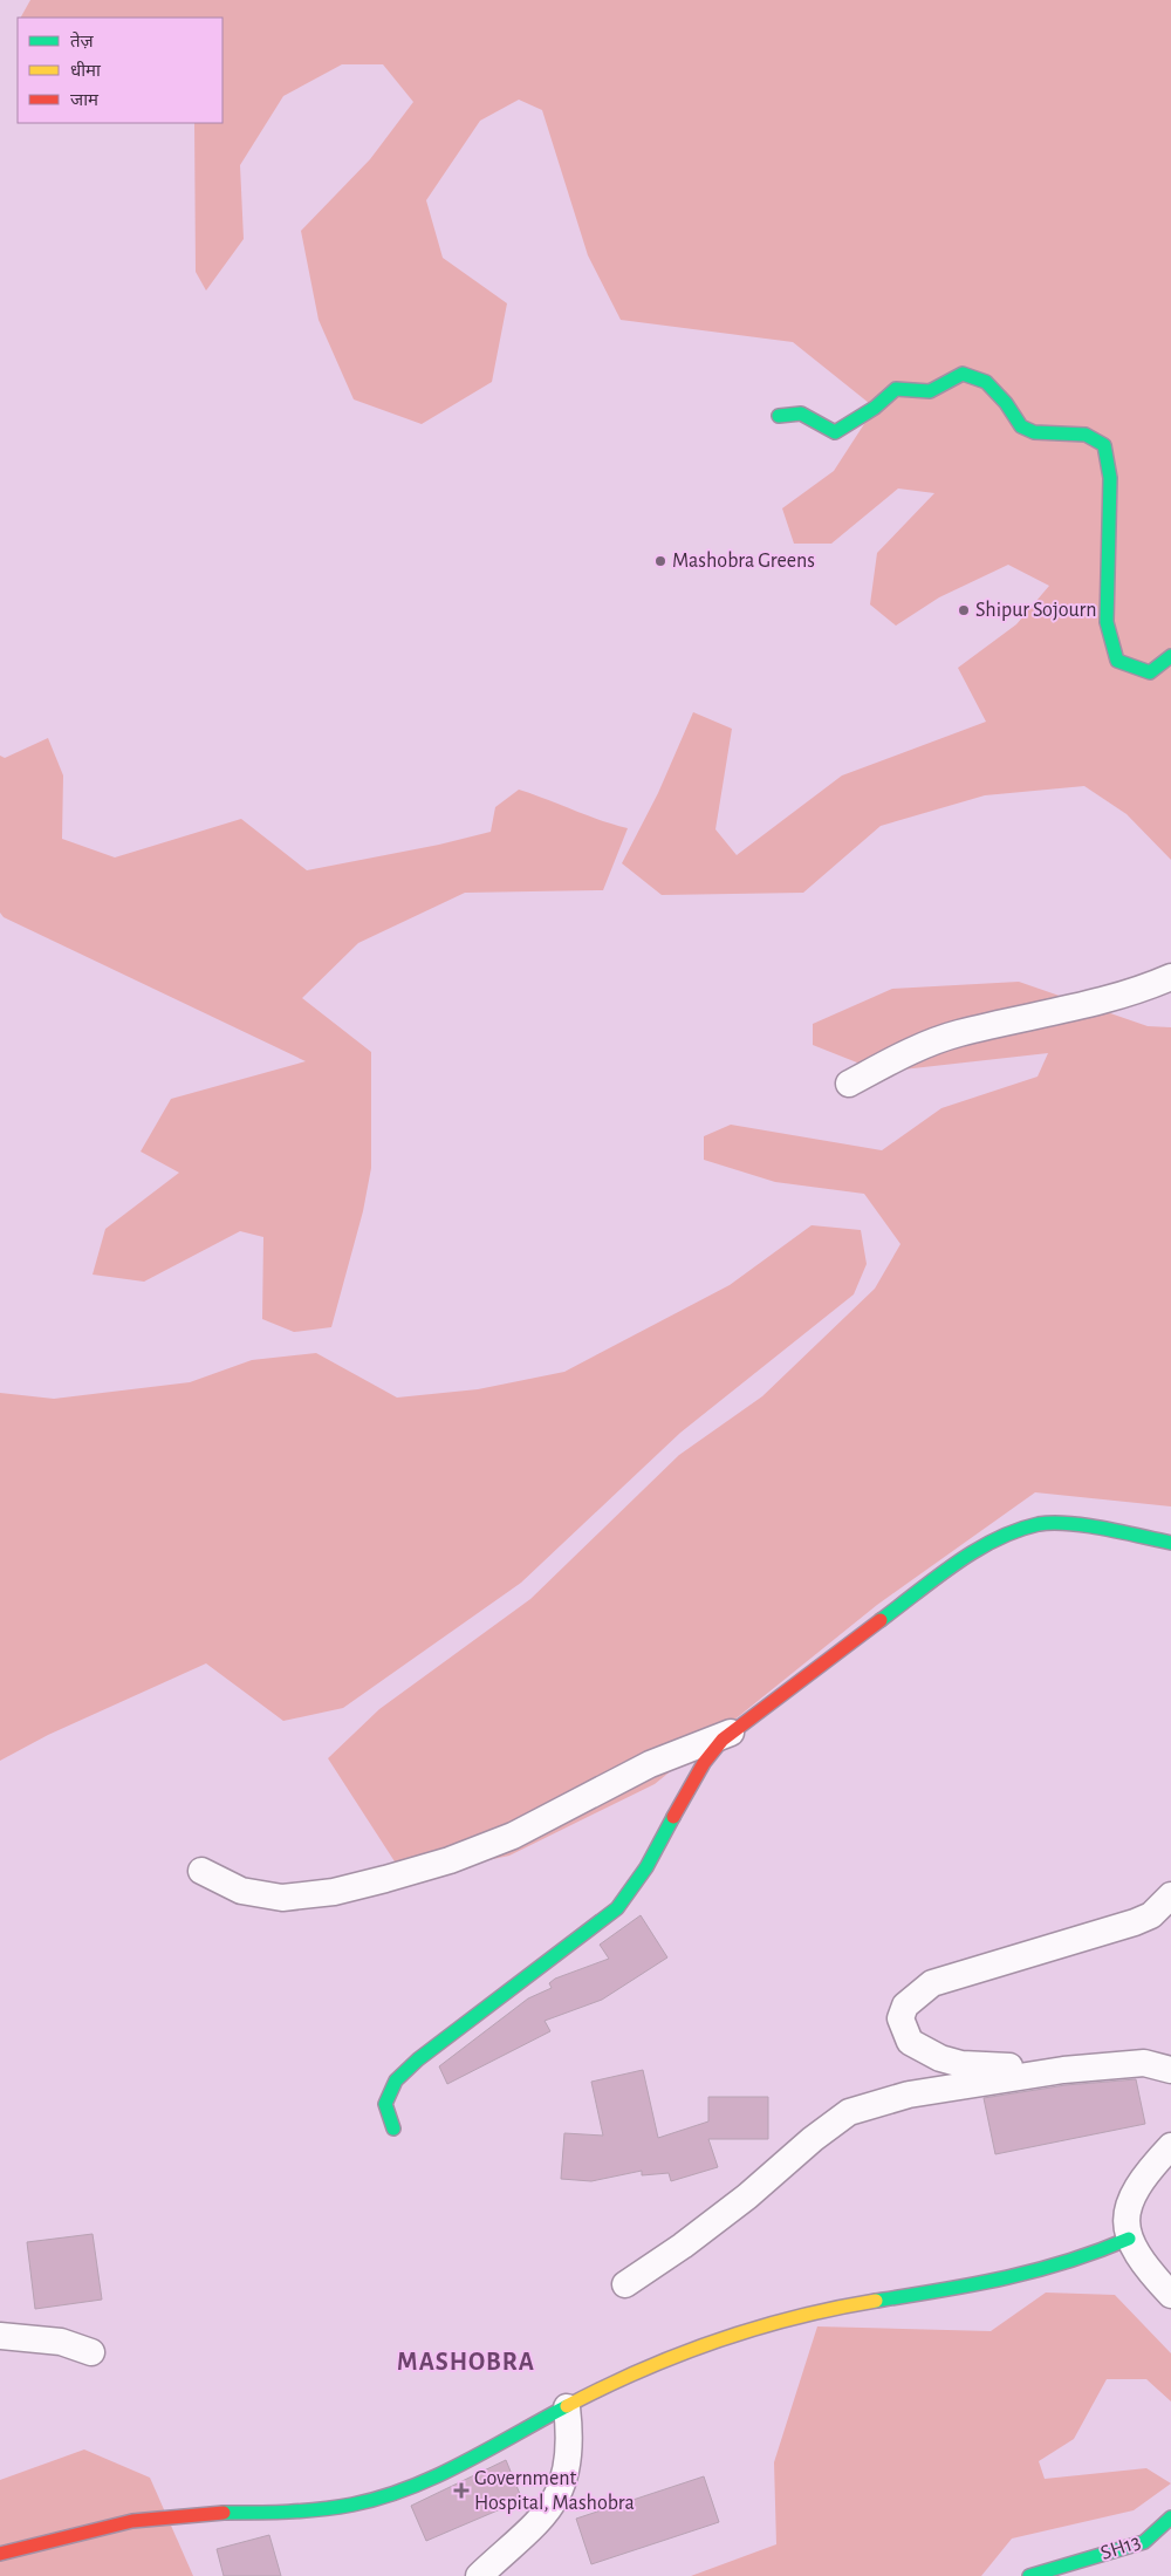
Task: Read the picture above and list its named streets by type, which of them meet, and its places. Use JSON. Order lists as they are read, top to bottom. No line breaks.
{"streets":{"street":["SH13"]},"districts":["MASHOBRA"],"places":{"other":["Mashobra Greens","Shipur Sojourn"],"health":["Government Hospital, Mashobra"]},"legend":["तेज़","धीमा","जाम"]}
